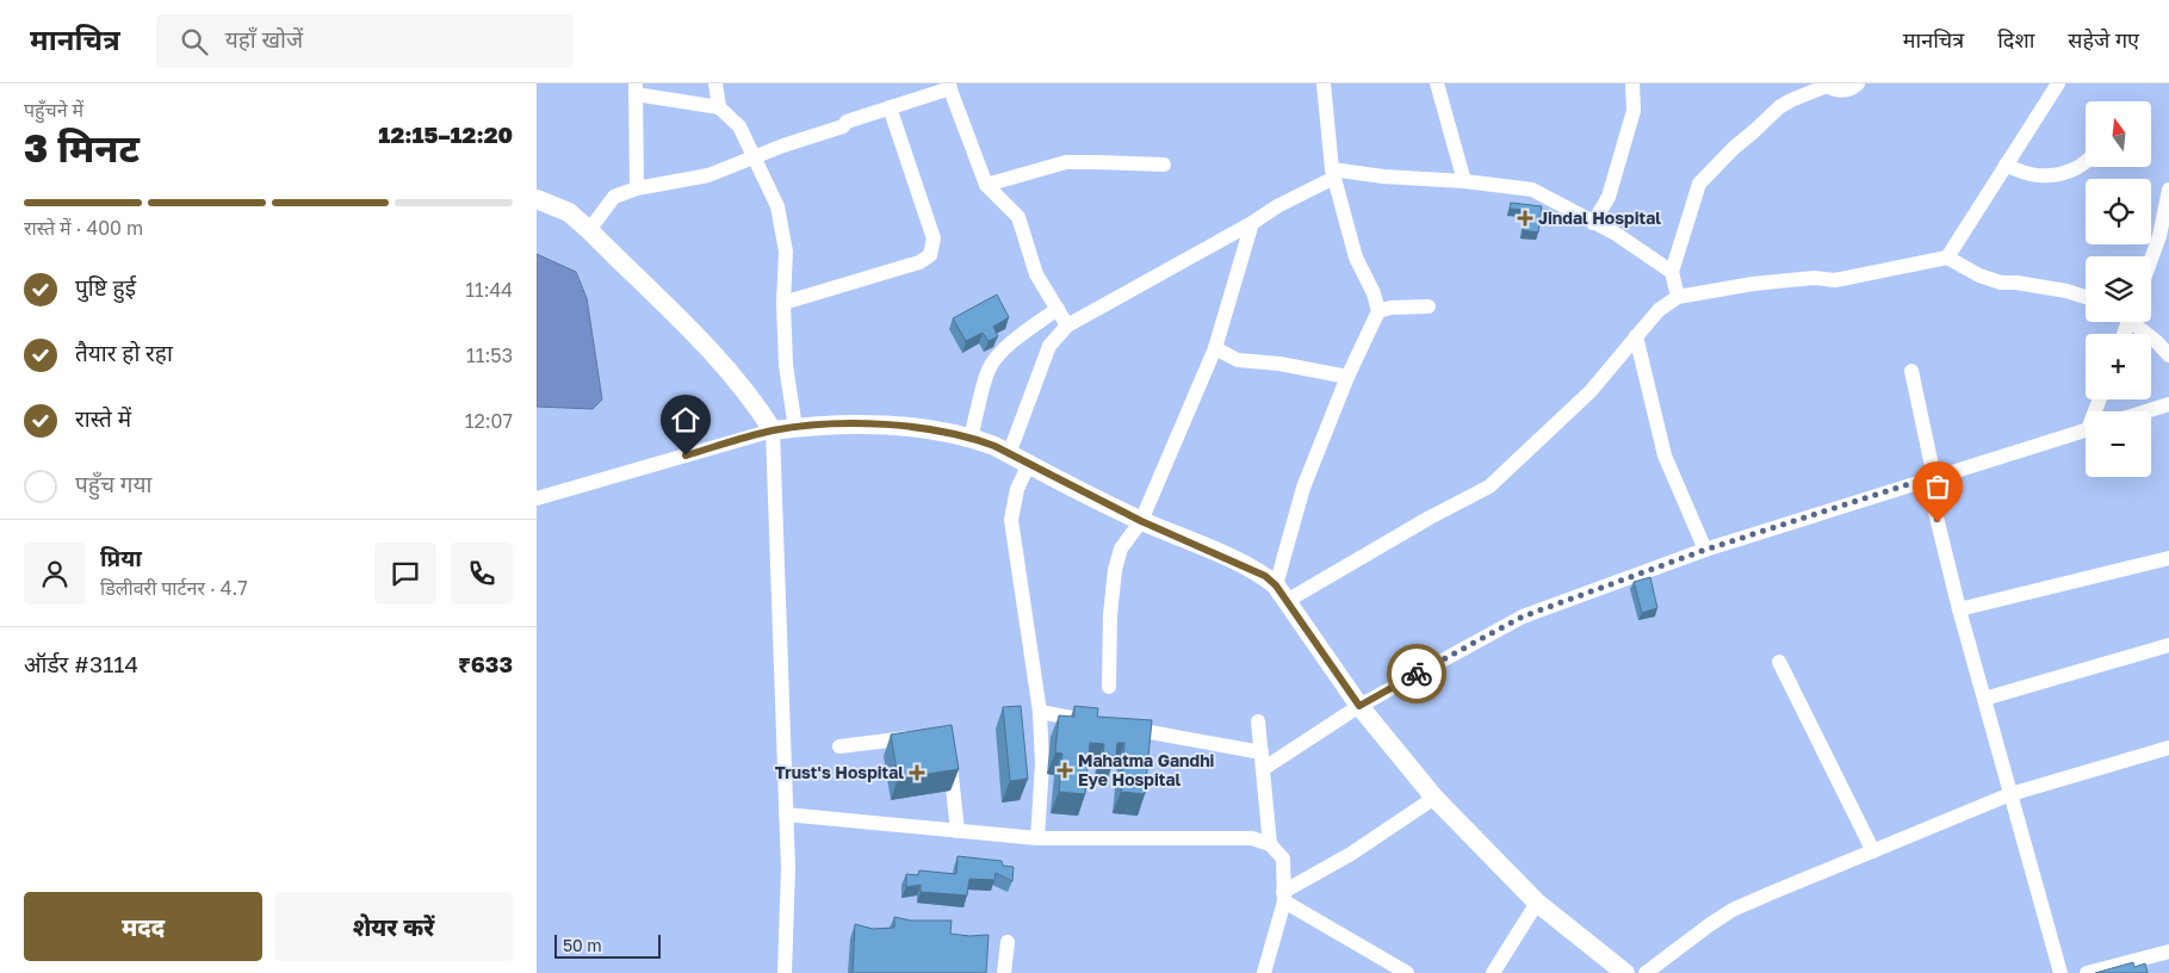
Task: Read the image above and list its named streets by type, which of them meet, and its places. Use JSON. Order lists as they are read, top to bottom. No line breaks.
{"places":{"health":["Jindal Hospital","Mahatma Gandhi Eye Hospital","Trust's Hospital"]},"scale_bar":"50 m","north":"top","page":{"header":"मानचित्र","search":"यहाँ खोजें","nav":["मानचित्र","दिशा","सहेजे गए"],"heading":["3 मिनट","पहुँचने में","12:15–12:20"],"panel":["प्रिया","डिलीवरी पार्टनर · 4.7","ऑर्डर #3114","₹633"],"map_buttons":["+","−"],"bar":"रास्ते में · 400 m","list":[["पुष्टि हुई","11:44"],["तैयार हो रहा","11:53"],["रास्ते में","12:07"],"पहुँच गया"],"buttons":["मदद","शेयर करें"],"scale":"50 m"}}
